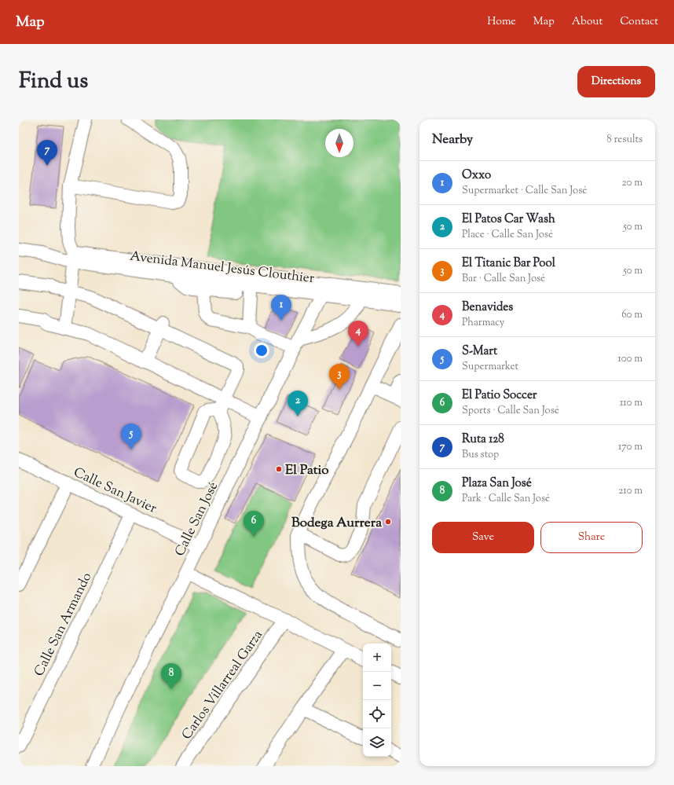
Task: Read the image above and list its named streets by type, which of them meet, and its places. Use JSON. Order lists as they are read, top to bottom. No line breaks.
{"streets":{"street":["Avenida Manuel Jesús Clouthier","Calle San Javier","Calle San José","Calle San Armando","Carlos Villarreal Garza"]},"crossings":[["Avenida Manuel Jesús Clouthier","Calle San José"],["Calle San Javier","Calle San José"],["Calle San Javier","Calle San Armando"]],"places":["El Patio","Bodega Aurrera"],"north":"bottom","page":{"header":"Map","nav":["Home","Map","About","Contact"],"title":"Find us","buttons":["Directions",["Save","Share"]],"heading":["Nearby","8 results"],"pins":["7","1","4","3","2","5","6","8"],"list":[{"mark":"1","name":"Oxxo","note":"Supermarket · Calle San José","value":"20 m"},{"mark":"2","name":"El Patos Car Wash","note":"Place · Calle San José","value":"50 m"},{"mark":"3","name":"El Titanic Bar Pool","note":"Bar · Calle San José","value":"50 m"},{"mark":"4","name":"Benavides","note":"Pharmacy","value":"60 m"},{"mark":"5","name":"S-Mart","note":"Supermarket","value":"100 m"},{"mark":"6","name":"El Patio Soccer","note":"Sports · Calle San José","value":"110 m"},{"mark":"7","name":"Ruta 128","note":"Bus stop","value":"170 m"},{"mark":"8","name":"Plaza San José","note":"Park · Calle San José","value":"210 m"}],"map_buttons":["+","−"]}}
